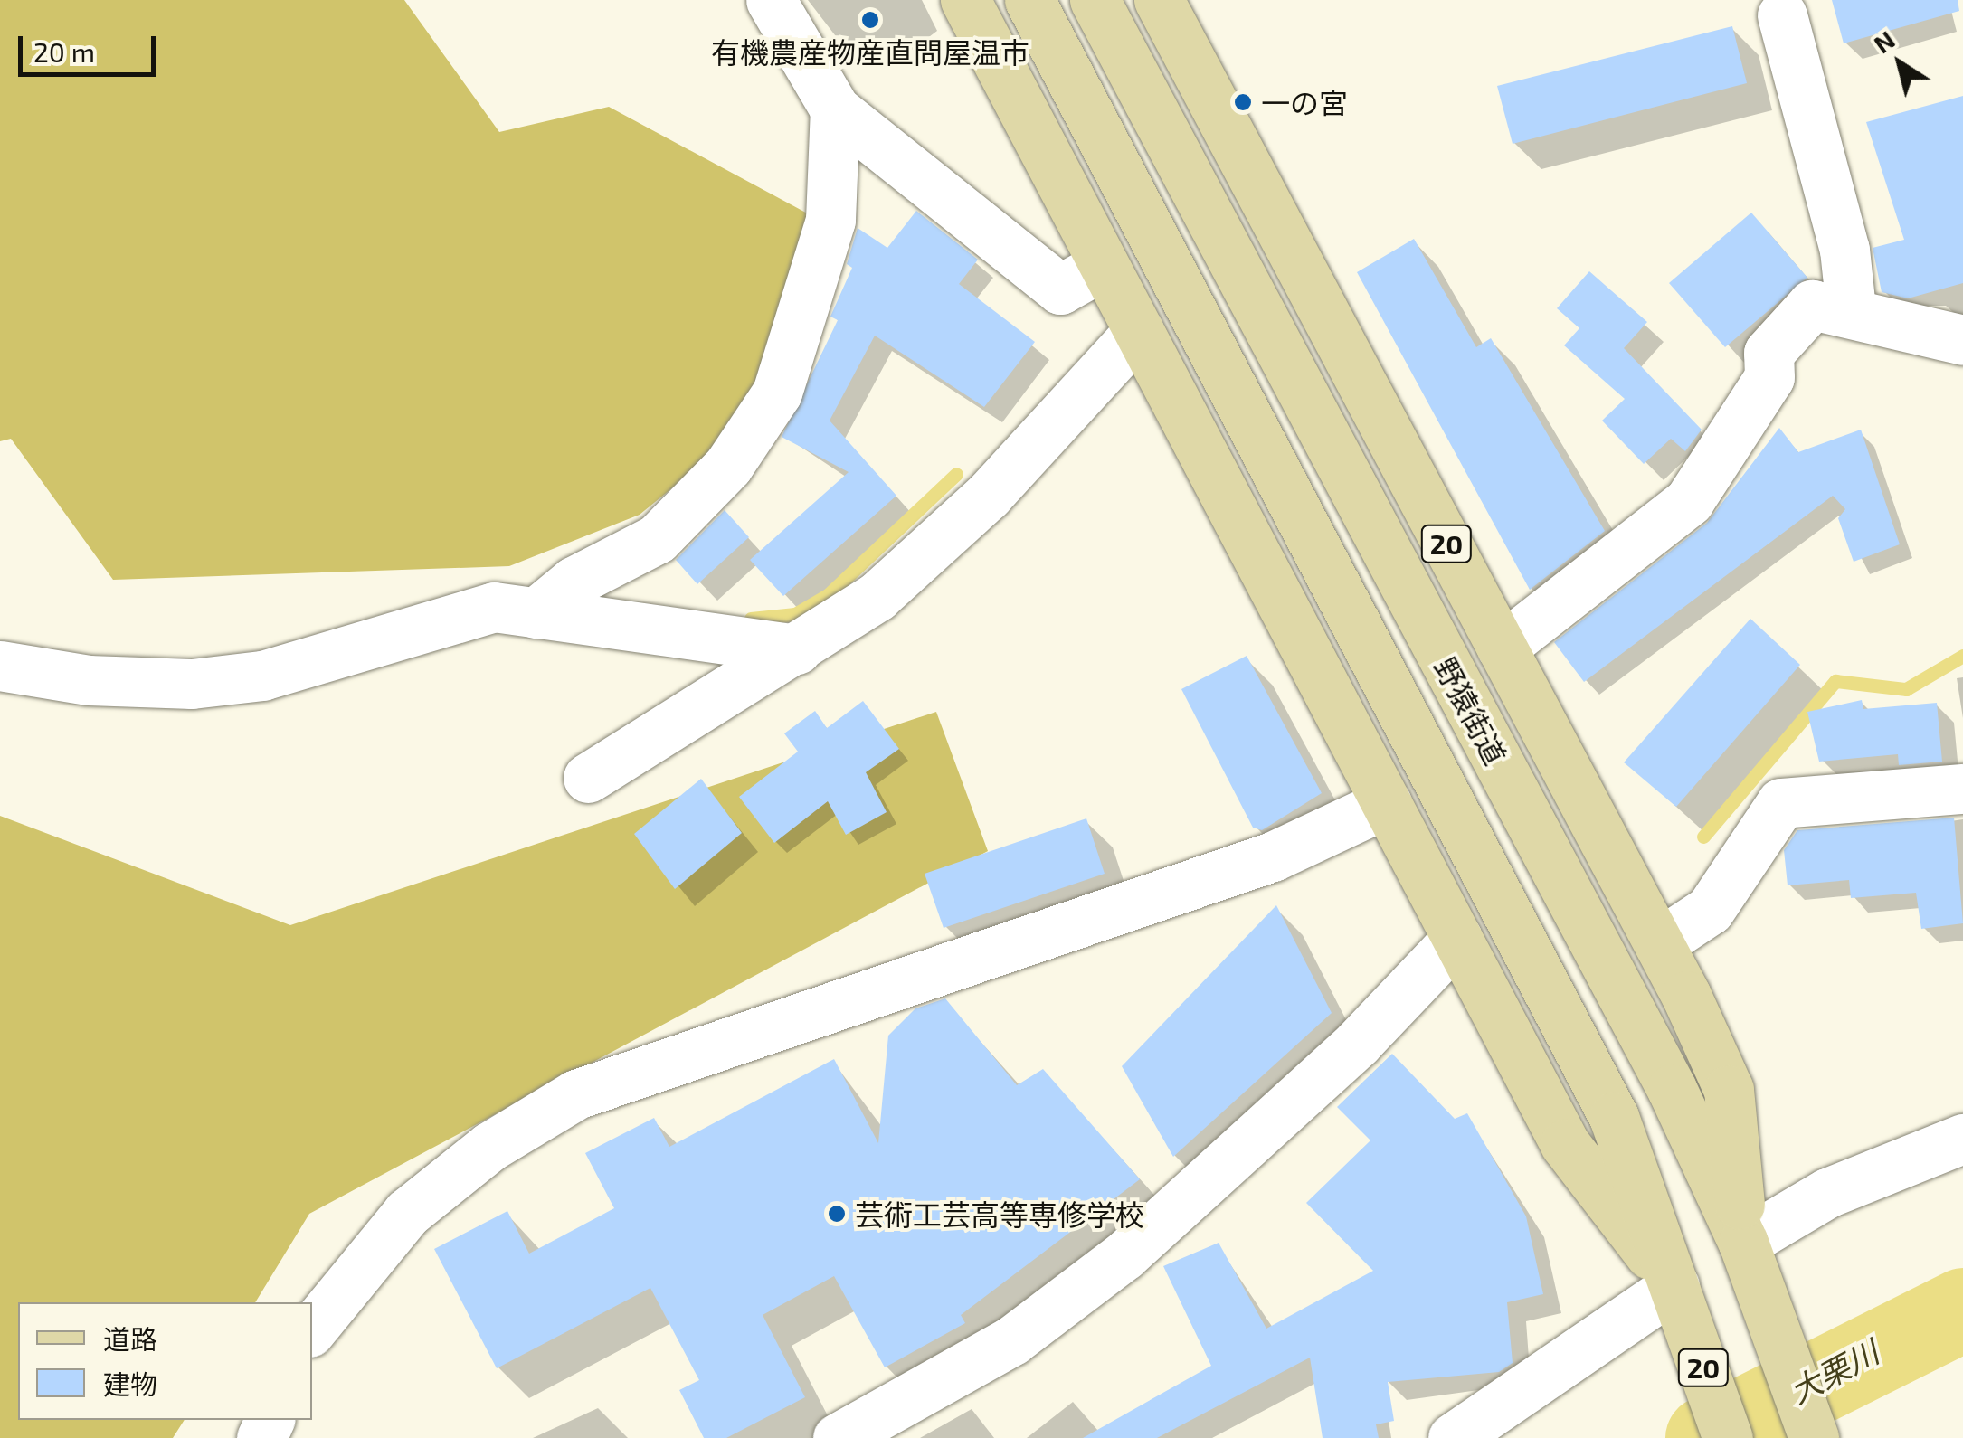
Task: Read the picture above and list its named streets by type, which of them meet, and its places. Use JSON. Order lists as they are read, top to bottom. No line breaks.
{"streets":{"main road":["20","野猿街道"]},"crossings":[["20","野猿街道"]],"water":["大栗川"],"places":["有機農産物産直問屋温市","一の宮","芸術工芸高等専修学校"],"legend":["道路","建物"],"scale_bar":"20 m","north":"top left"}
